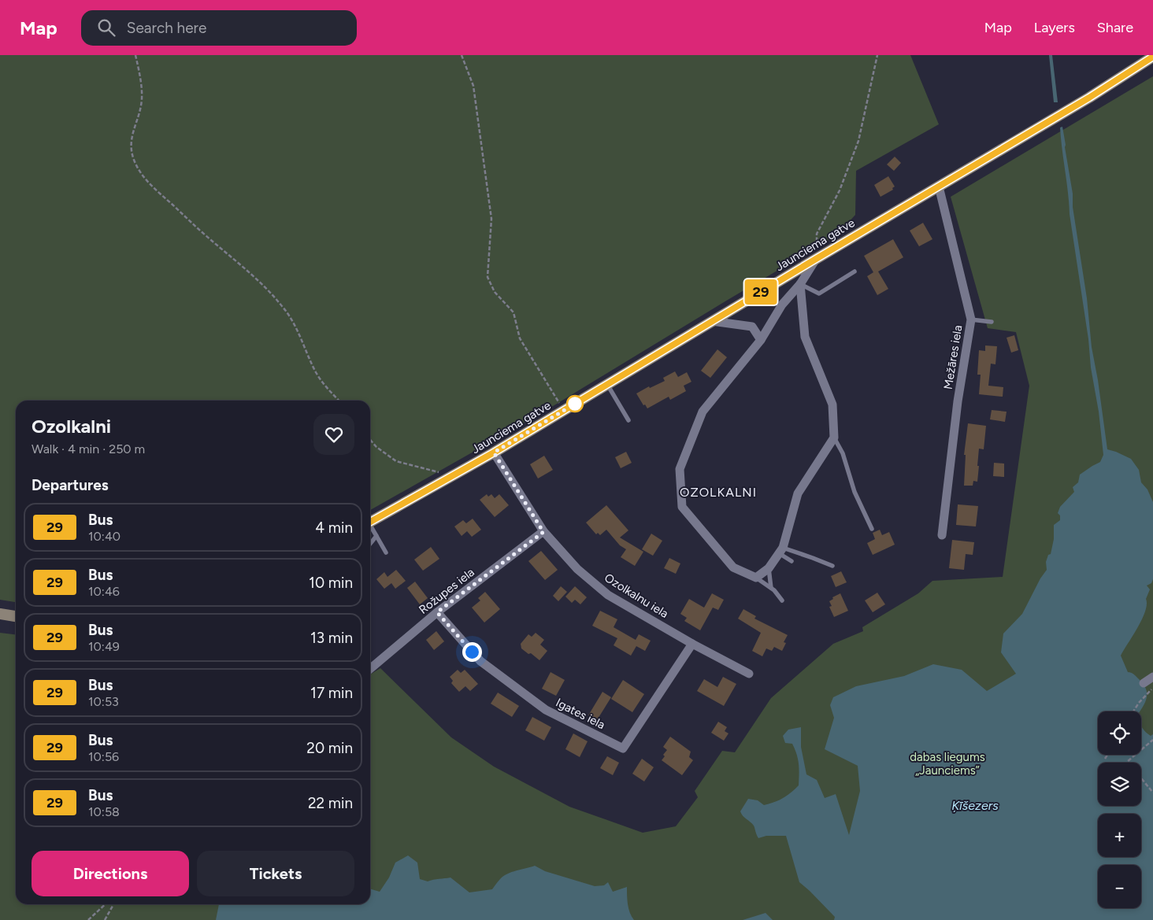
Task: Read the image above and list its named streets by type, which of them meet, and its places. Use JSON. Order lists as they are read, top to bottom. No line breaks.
{"streets":{"main road":["Jaunciema gatve"],"street":["Mežāres iela","Rožupes iela","Ozolkalnu iela","Igates iela"]},"crossings":[["Jaunciema gatve","Mežāres iela"],["Jaunciema gatve","Ozolkalnu iela"],["Rožupes iela","Ozolkalnu iela"],["Rožupes iela","Igates iela"],["Ozolkalnu iela","Igates iela"]],"districts":["OZOLKALNI"],"water":["Ķīšezers"],"parks":["dabas liegums „Jaunciems”"],"lines":["bus line 29"],"page":{"header":"Map","search":"Search here","nav":["Map","Layers","Share"],"on_map":"29","heading":[["Ozolkalni","Walk · 4 min · 250 m"],"Departures"],"list":[{"mark":"29","name":"Bus","note":"10:40","value":"4 min"},{"mark":"29","name":"Bus","note":"10:46","value":"10 min"},{"mark":"29","name":"Bus","note":"10:49","value":"13 min"},{"mark":"29","name":"Bus","note":"10:53","value":"17 min"},{"mark":"29","name":"Bus","note":"10:56","value":"20 min"},{"mark":"29","name":"Bus","note":"10:58","value":"22 min"}],"map_buttons":["+","−"],"buttons":["Directions","Tickets"]}}
